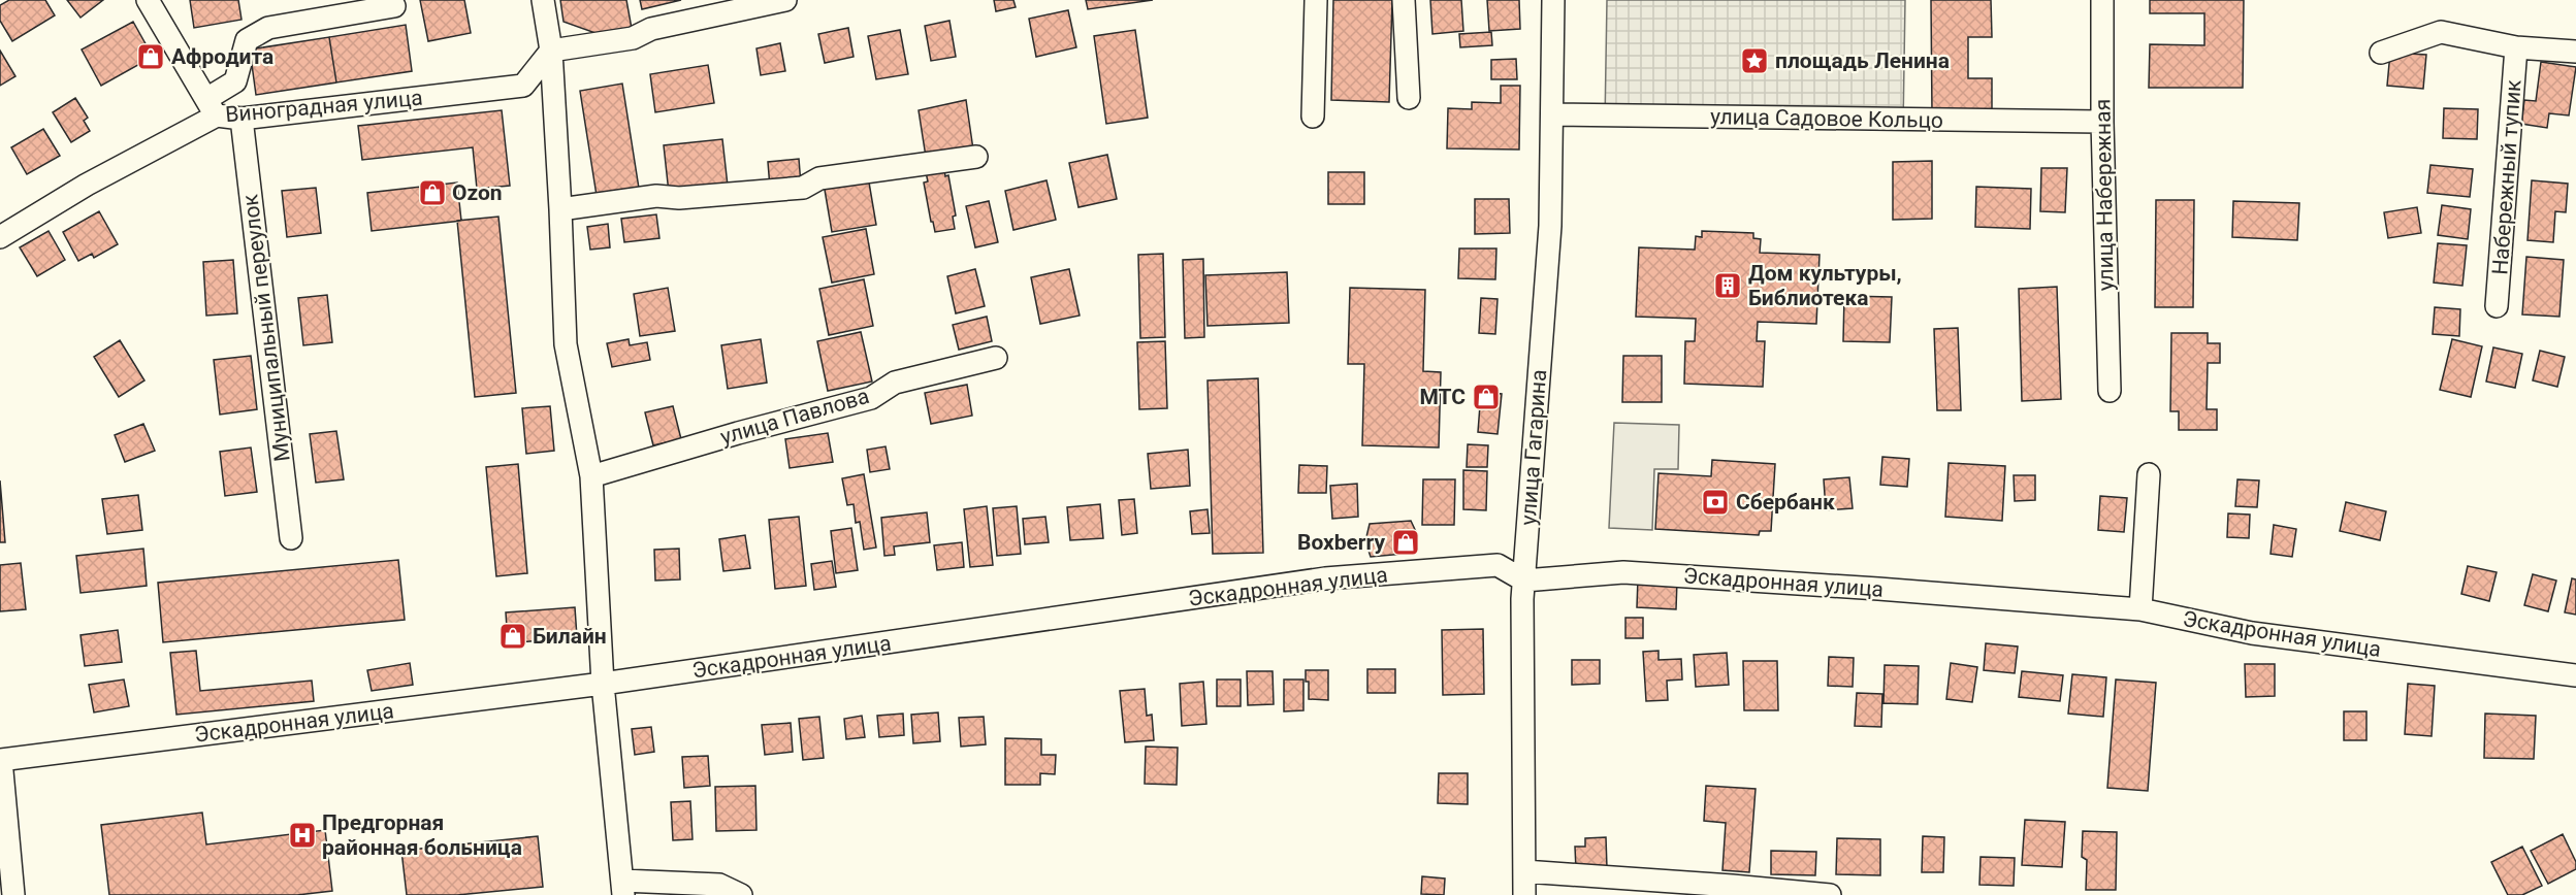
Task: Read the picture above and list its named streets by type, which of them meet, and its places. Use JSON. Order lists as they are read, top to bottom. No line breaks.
{"streets":{"street":["Виноградная улица","улица Садовое Кольцо","Набережный тупик","улица Набережная","Муниципальный переулок","улица Павлова","улица Гагарина","Эскадронная улица"]},"crossings":[["Виноградная улица","Муниципальный переулок"],["улица Садовое Кольцо","улица Набережная"],["улица Садовое Кольцо","улица Гагарина"],["улица Гагарина","Эскадронная улица"]],"places":{"shop":["Афродита","Ozon","МТС","Boxberry","Билайн"],"place":["площадь Ленина"],"building":["Дом культуры, Библиотека"],"bank":["Сбербанк"],"hospital":["Предгорная районная больница"]}}
